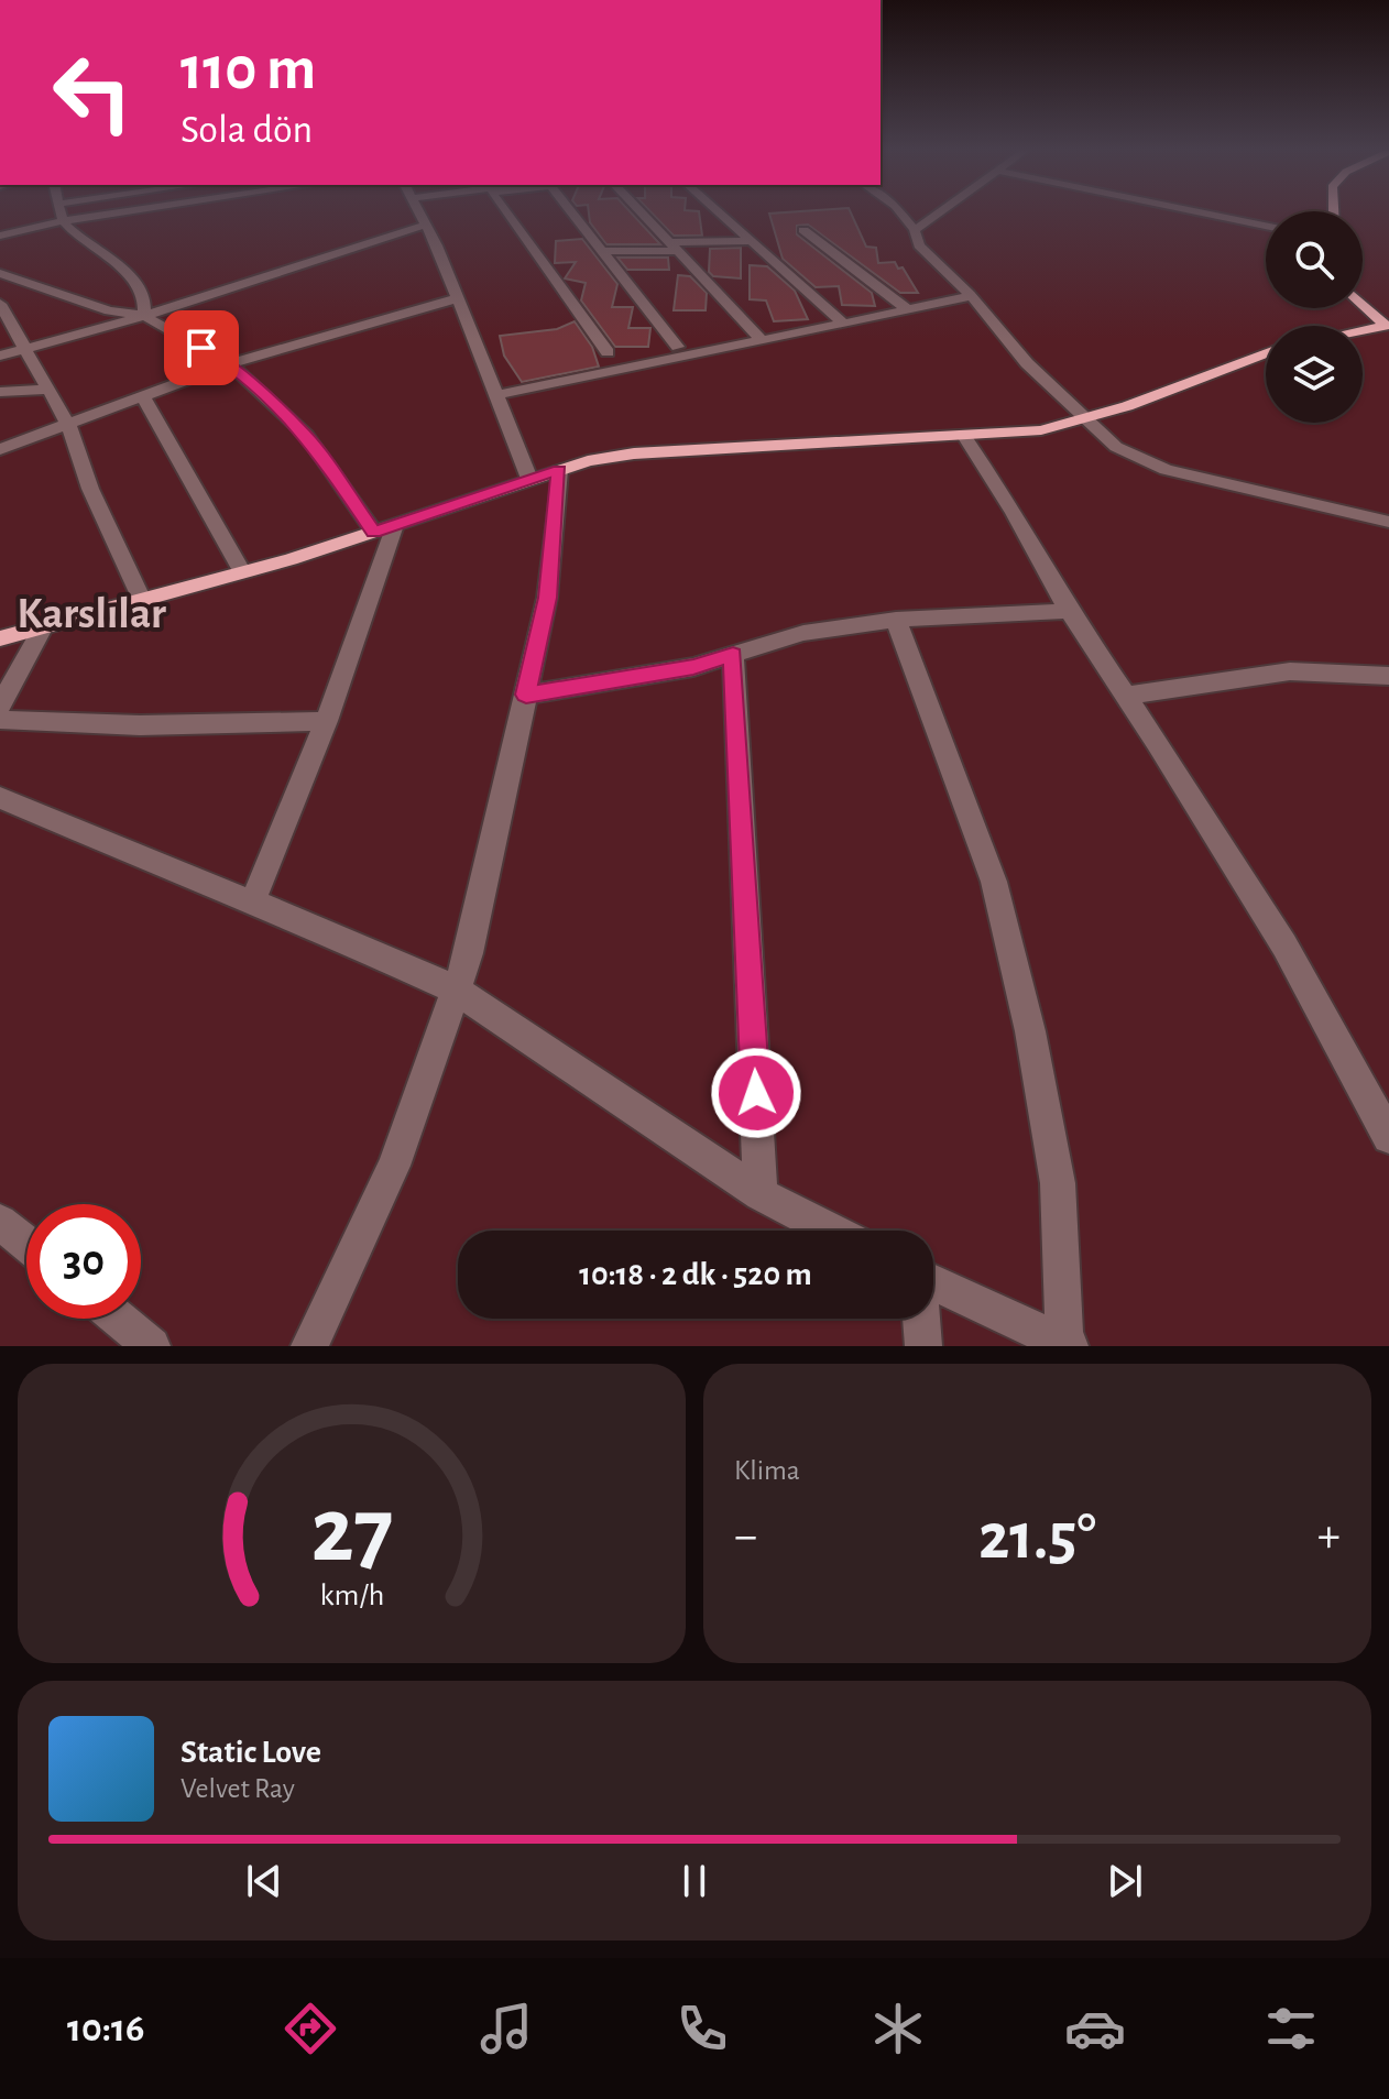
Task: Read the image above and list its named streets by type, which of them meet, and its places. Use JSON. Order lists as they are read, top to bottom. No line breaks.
{"districts":["Karslılar"],"page":{"turn":["110 m","Sola dön"],"limit":"30","trip":"10:18 · 2 dk · 520 m","tile":"Klima","heat":["−","21.5°","+"],"song":["Static Love","Velvet Ray"],"tabs":"10:16","gauge":["27","km/h"]}}
